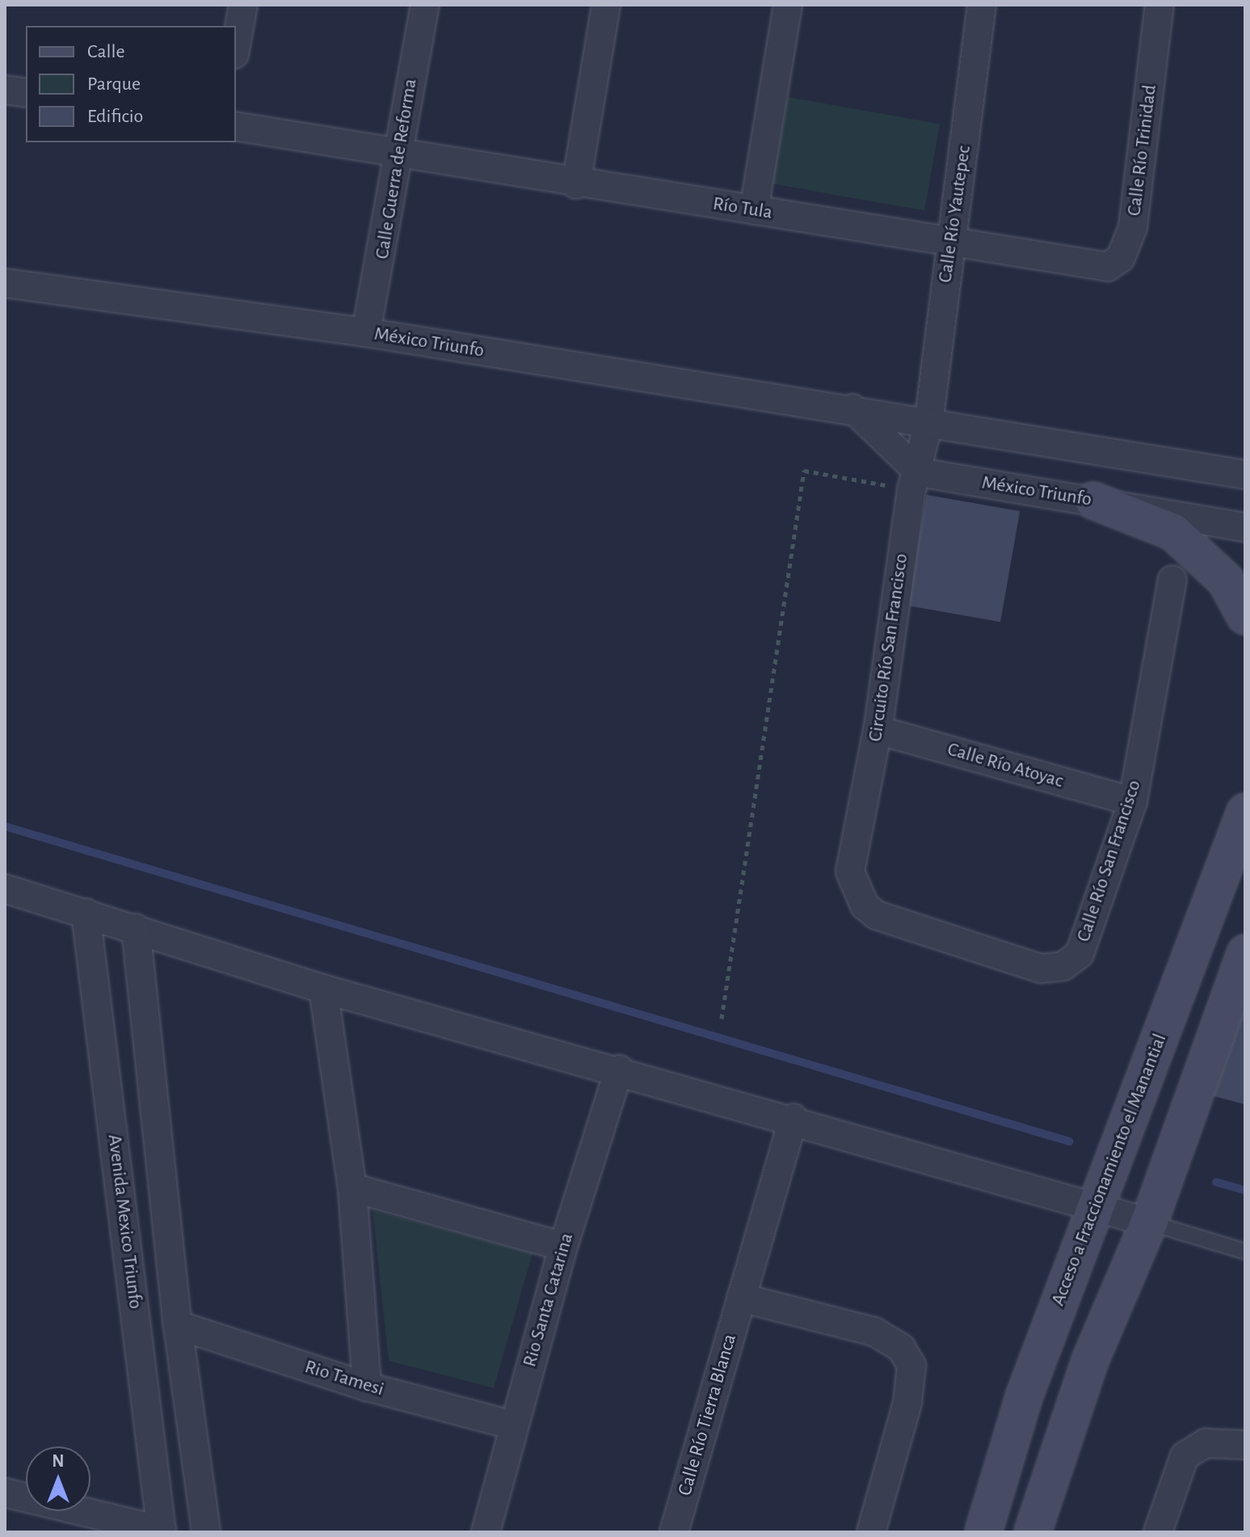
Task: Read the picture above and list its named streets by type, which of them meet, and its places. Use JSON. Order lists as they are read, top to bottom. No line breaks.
{"streets":{"main road":["Acceso a Fraccionamiento el Manantial"],"street":["Calle Río Trinidad","Calle Guerra de Reforma","Río Tula","Calle Río Yautepec","México Triunfo","Circuito Río San Francisco","Calle Río Atoyac","Calle Río San Francisco","Avenida Mexico Triunfo","Rio Santa Catarina","Rio Tamesi","Calle Río Tierra Blanca"]},"crossings":[["Calle Río Trinidad","Río Tula"],["Calle Guerra de Reforma","Río Tula"],["Calle Guerra de Reforma","México Triunfo"],["Río Tula","Calle Río Yautepec"],["Calle Río Yautepec","México Triunfo"],["Calle Río Yautepec","Circuito Río San Francisco"],["México Triunfo","Circuito Río San Francisco"],["Circuito Río San Francisco","Calle Río Atoyac"],["Circuito Río San Francisco","Calle Río San Francisco"],["Calle Río Atoyac","Calle Río San Francisco"],["Avenida Mexico Triunfo","Rio Tamesi"],["Rio Santa Catarina","Rio Tamesi"]],"legend":["Calle","Parque","Edificio"],"north":"top"}
